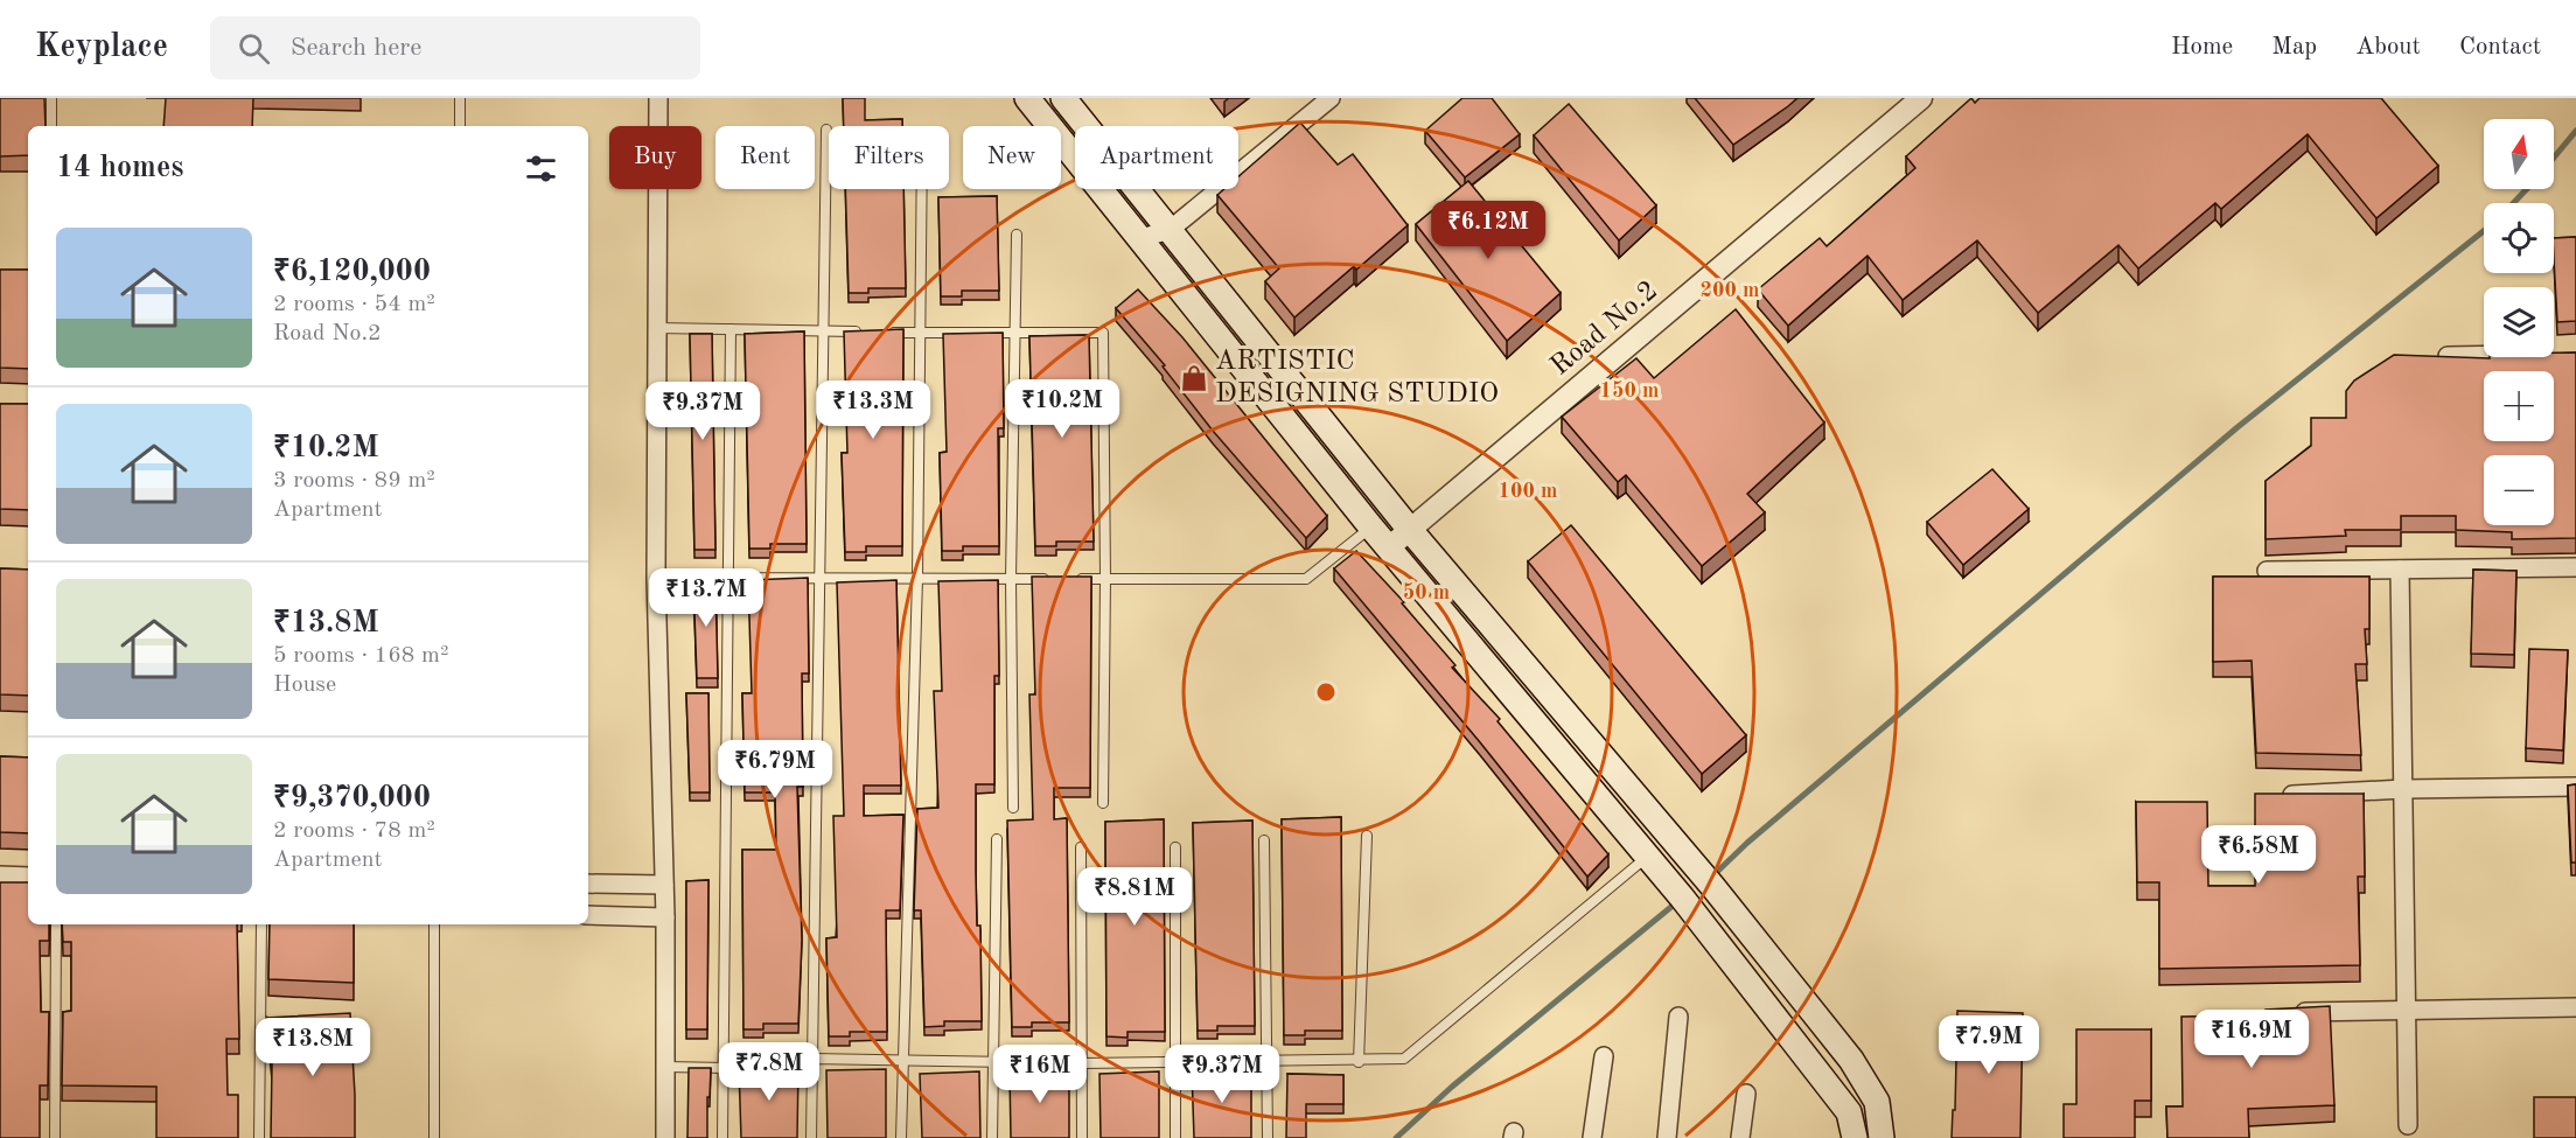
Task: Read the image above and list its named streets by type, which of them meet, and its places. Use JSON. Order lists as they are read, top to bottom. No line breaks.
{"streets":{"street":["Road No.2"]},"places":{"shop":["ARTISTIC DESIGNING STUDIO"]},"north":"top","page":{"header":"Keyplace","search":"Search here","nav":["Home","Map","About","Contact"],"map_buttons":["+","−"],"chip":["Buy","Rent","Filters","New","Apartment"],"heading":"14 homes","price":["₹6.12M","₹10.2M","₹13.3M","₹9.37M","₹13.7M","₹6.79M","₹6.58M","₹8.81M","₹16.9M","₹7.9M","₹13.8M","₹7.8M","₹16M","₹9.37M"],"list":[{"name":"₹6,120,000","note":"2 rooms · 54 m² · Road No.2"},{"name":"₹10.2M","note":"3 rooms · 89 m² · Apartment"},{"name":"₹13.8M","note":"5 rooms · 168 m² · House"},{"name":"₹9,370,000","note":"2 rooms · 78 m² · Apartment"}]},"rings":["200 m","150 m","100 m","50 m"]}
